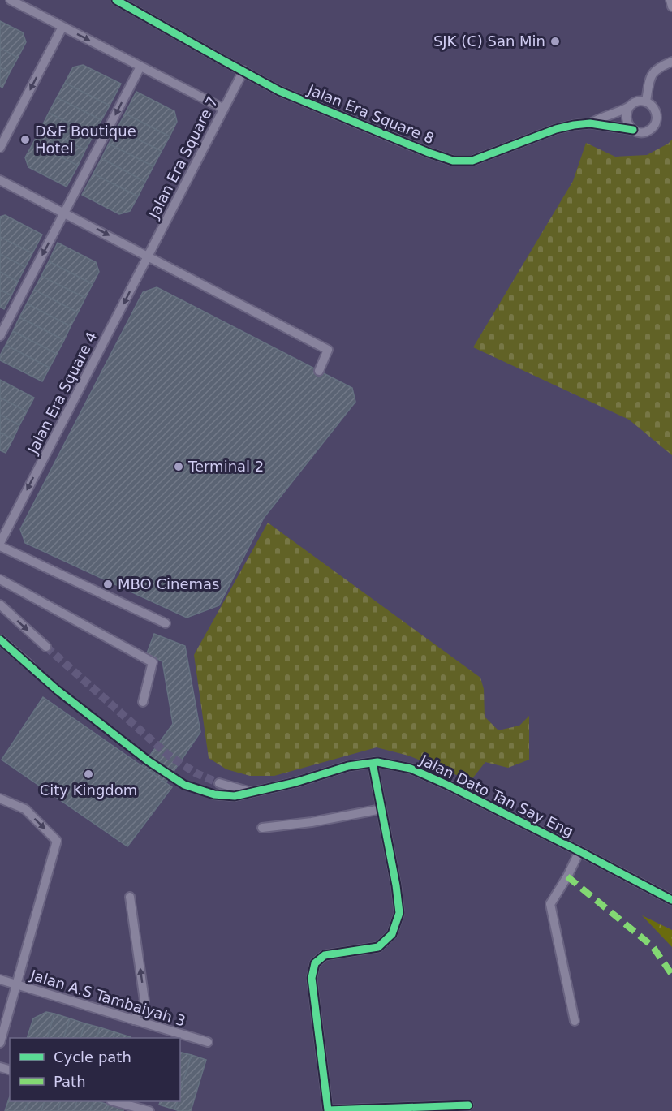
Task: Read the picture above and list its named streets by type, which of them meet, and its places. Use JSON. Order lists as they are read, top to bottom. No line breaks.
{"streets":{"street":["Jalan Era Square 8","Jalan Era Square 7","Jalan Era Square 4","Jalan Dato Tan Say Eng","Jalan A.S Tambaiyah 3"]},"crossings":[["Jalan Era Square 8","Jalan Era Square 7"],["Jalan Era Square 7","Jalan Era Square 4"]],"one_way":["Jalan Era Square 4"],"places":["SJK (C) San Min","D&F Boutique Hotel","Terminal 2","MBO Cinemas","City Kingdom"],"legend":["Cycle path","Path"]}
